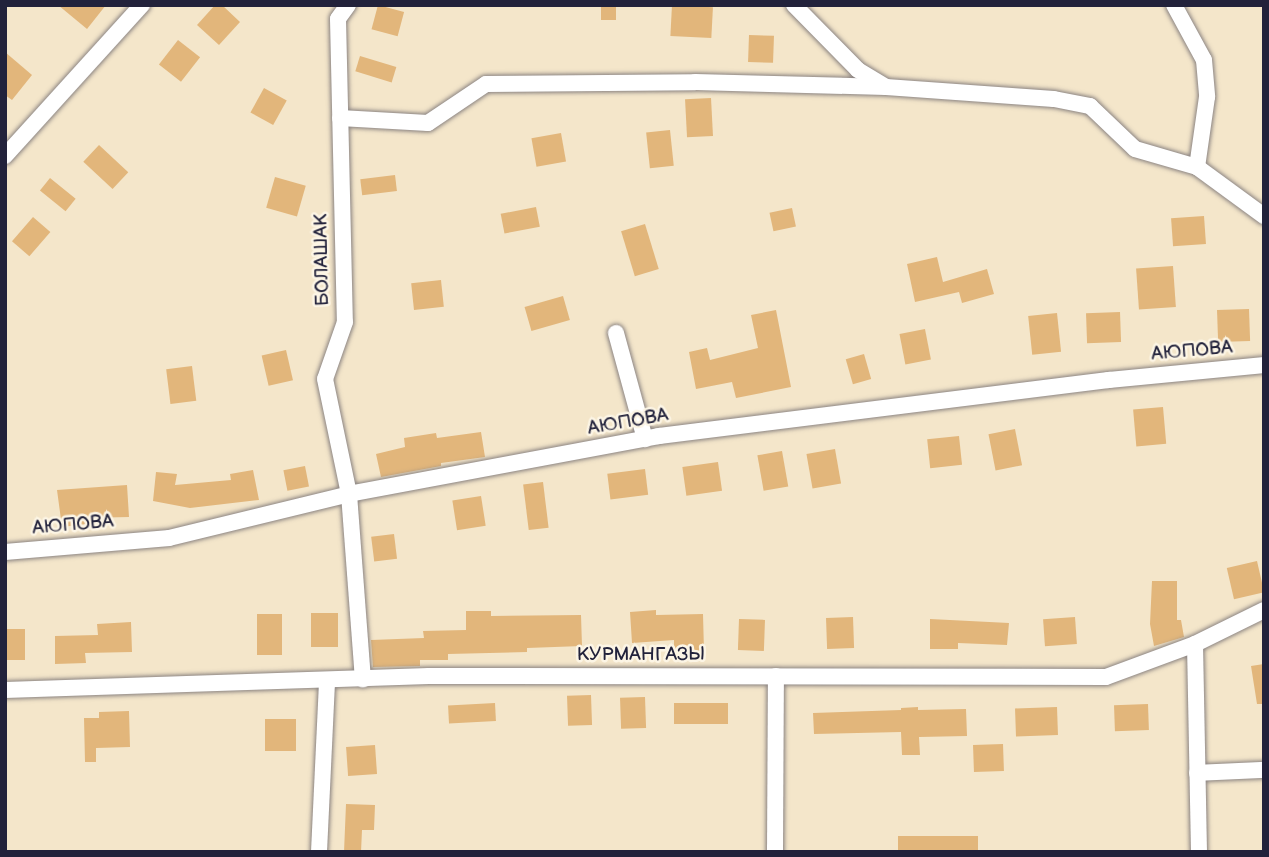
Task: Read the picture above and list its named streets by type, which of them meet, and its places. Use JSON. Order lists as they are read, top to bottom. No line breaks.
{"streets":{"street":["БОЛАШАК","АЮПОВА","КУРМАНГАЗЫ"]},"crossings":[["БОЛАШАК","АЮПОВА"],["БОЛАШАК","КУРМАНГАЗЫ"]]}
